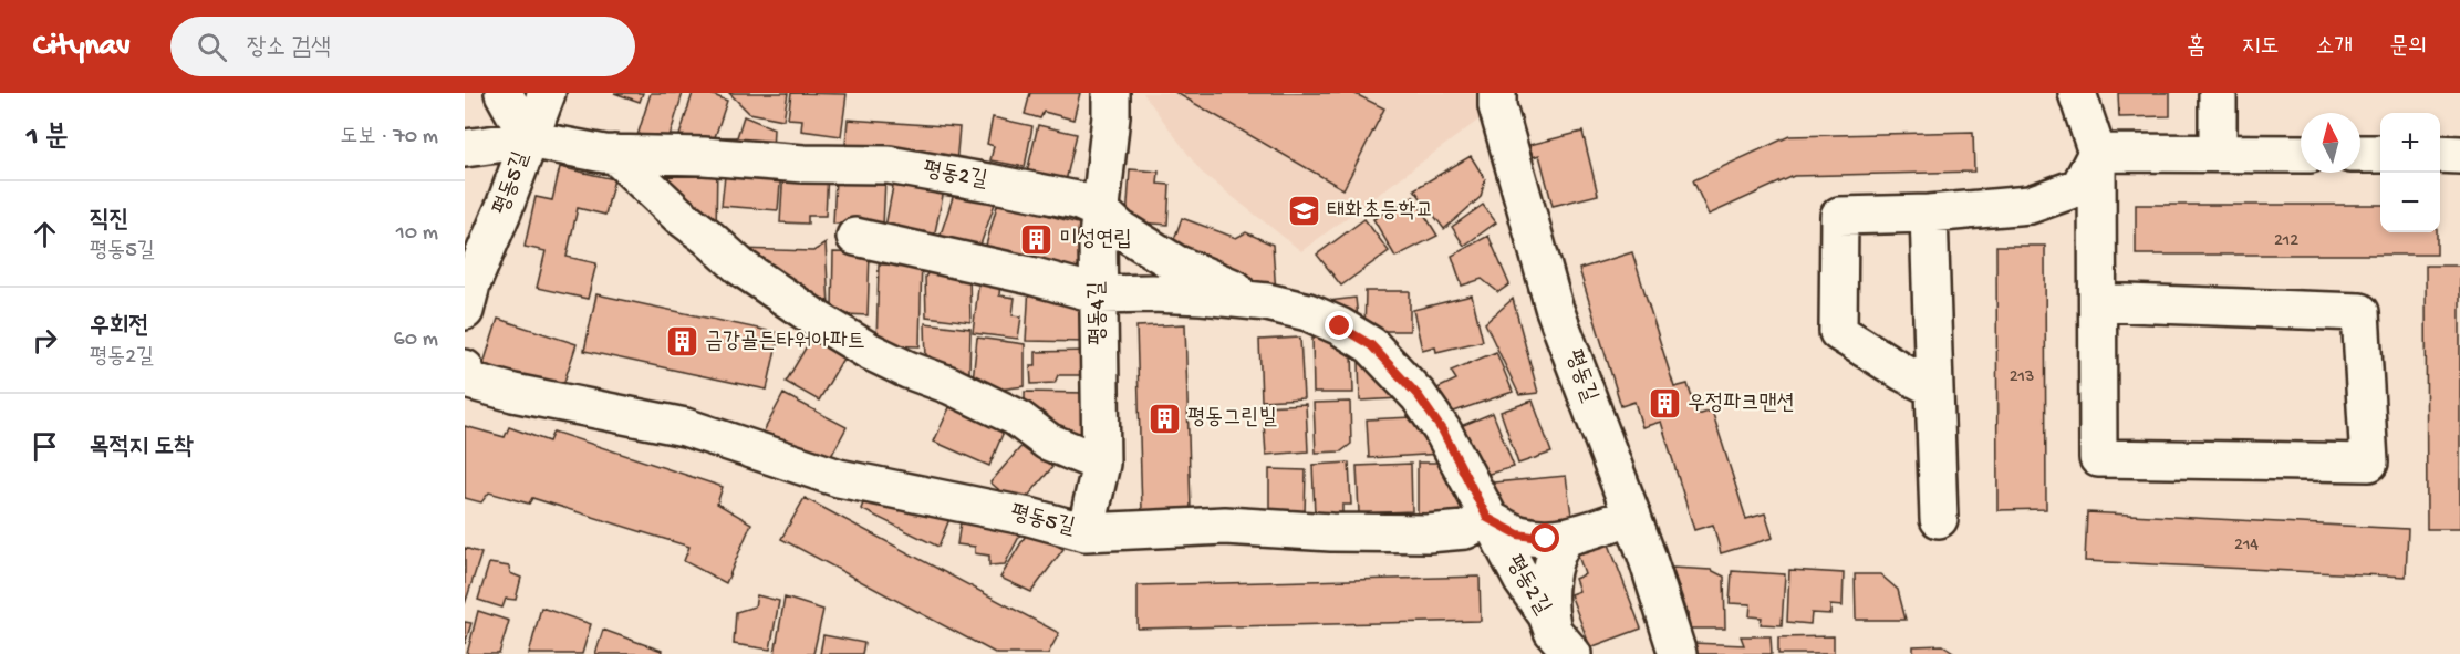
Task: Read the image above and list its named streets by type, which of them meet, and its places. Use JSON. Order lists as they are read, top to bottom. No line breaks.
{"streets":{"street":["평동2길","평동5길","평동4길","평동길"]},"crossings":[["평동2길","평동5길"],["평동2길","평동4길"],["평동5길","평동4길"]],"places":{"school or university":["태화초등학교"],"building":["미성연립","금강골든타워아파트","우정파크맨션","평동그린빌"]},"house_numbers":["212","213","214"],"north":"top","page":{"header":"Citynav","search":"장소 검색","nav":["홈","지도","소개","문의"],"heading":["1 분","도보 · 70 m"],"map_buttons":["+","−"],"list":[["직진","평동5길","10 m"],["우회전","평동2길","60 m"],"목적지 도착"]}}
